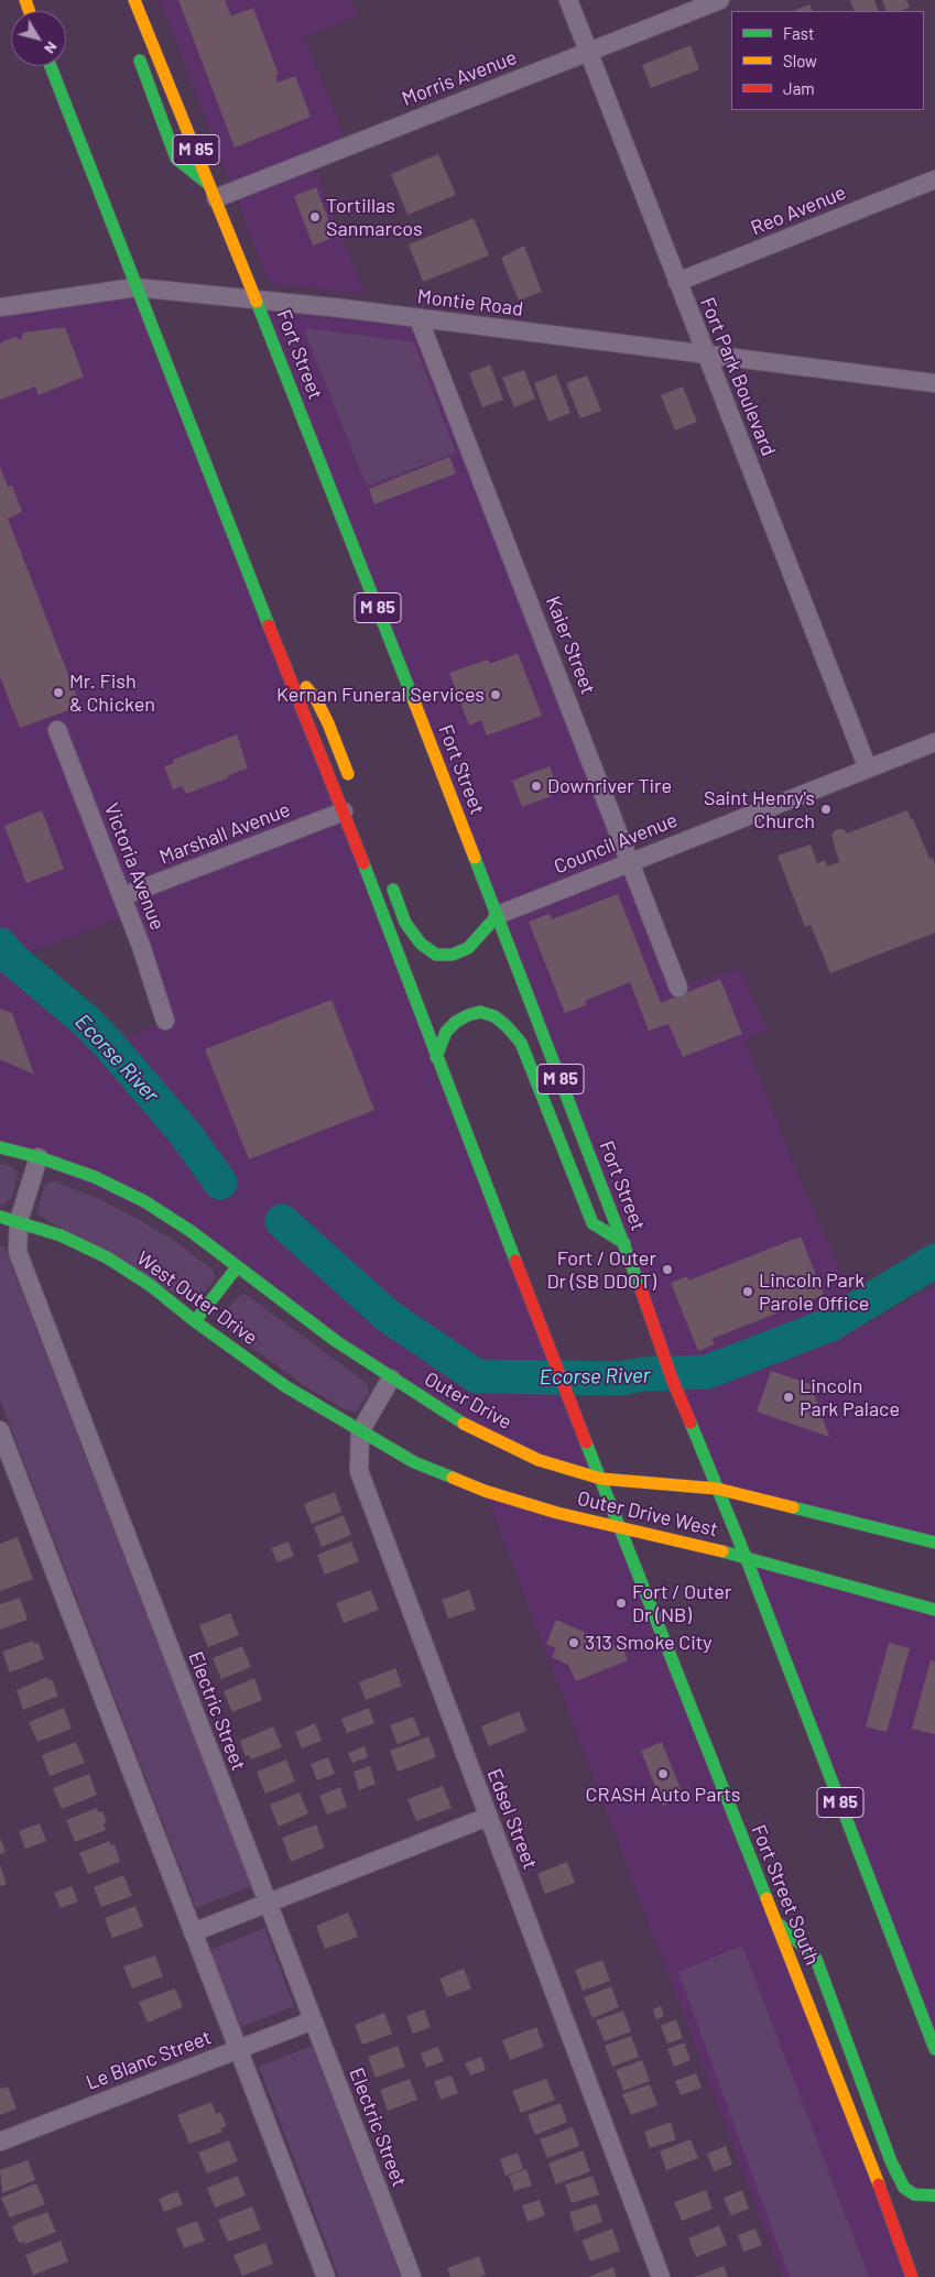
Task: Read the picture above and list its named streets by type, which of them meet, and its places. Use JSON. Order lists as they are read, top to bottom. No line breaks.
{"streets":{"main road":["M 85","Fort Street","West Outer Drive","Outer Drive","Outer Drive West","Fort Street South"],"street":["Morris Avenue","Reo Avenue","Montie Road","Fort Park Boulevard","Kaier Street","Marshall Avenue","Council Avenue","Victoria Avenue","Electric Street","Edsel Street","Le Blanc Street"]},"crossings":[["Morris Avenue","Fort Street"],["Morris Avenue","Fort Park Boulevard"],["M 85","Fort Street"],["M 85","Outer Drive West"],["Reo Avenue","Fort Park Boulevard"],["Montie Road","Fort Street"],["Montie Road","Fort Park Boulevard"],["Montie Road","Kaier Street"],["Fort Street","Council Avenue"],["Fort Street","Outer Drive"],["Fort Street","Outer Drive West"],["Fort Park Boulevard","Council Avenue"],["Kaier Street","Council Avenue"],["Marshall Avenue","Victoria Avenue"],["West Outer Drive","Outer Drive West"],["West Outer Drive","Electric Street"],["West Outer Drive","Edsel Street"],["Outer Drive","Electric Street"],["Outer Drive","Edsel Street"],["Outer Drive West","Edsel Street"],["Outer Drive West","Fort Street South"],["Electric Street","Le Blanc Street"]],"water":["Ecorse River"],"places":["Tortillas Sanmarcos","Mr. Fish & Chicken","Kernan Funeral Services","Downriver Tire","Saint Henry's Church","Fort / Outer Dr (SB DDOT)","Lincoln Park Parole Office","Lincoln Park Palace","Fort / Outer Dr (NB)","313 Smoke City","CRASH Auto Parts"],"legend":["Fast","Slow","Jam"],"north":"bottom right"}
